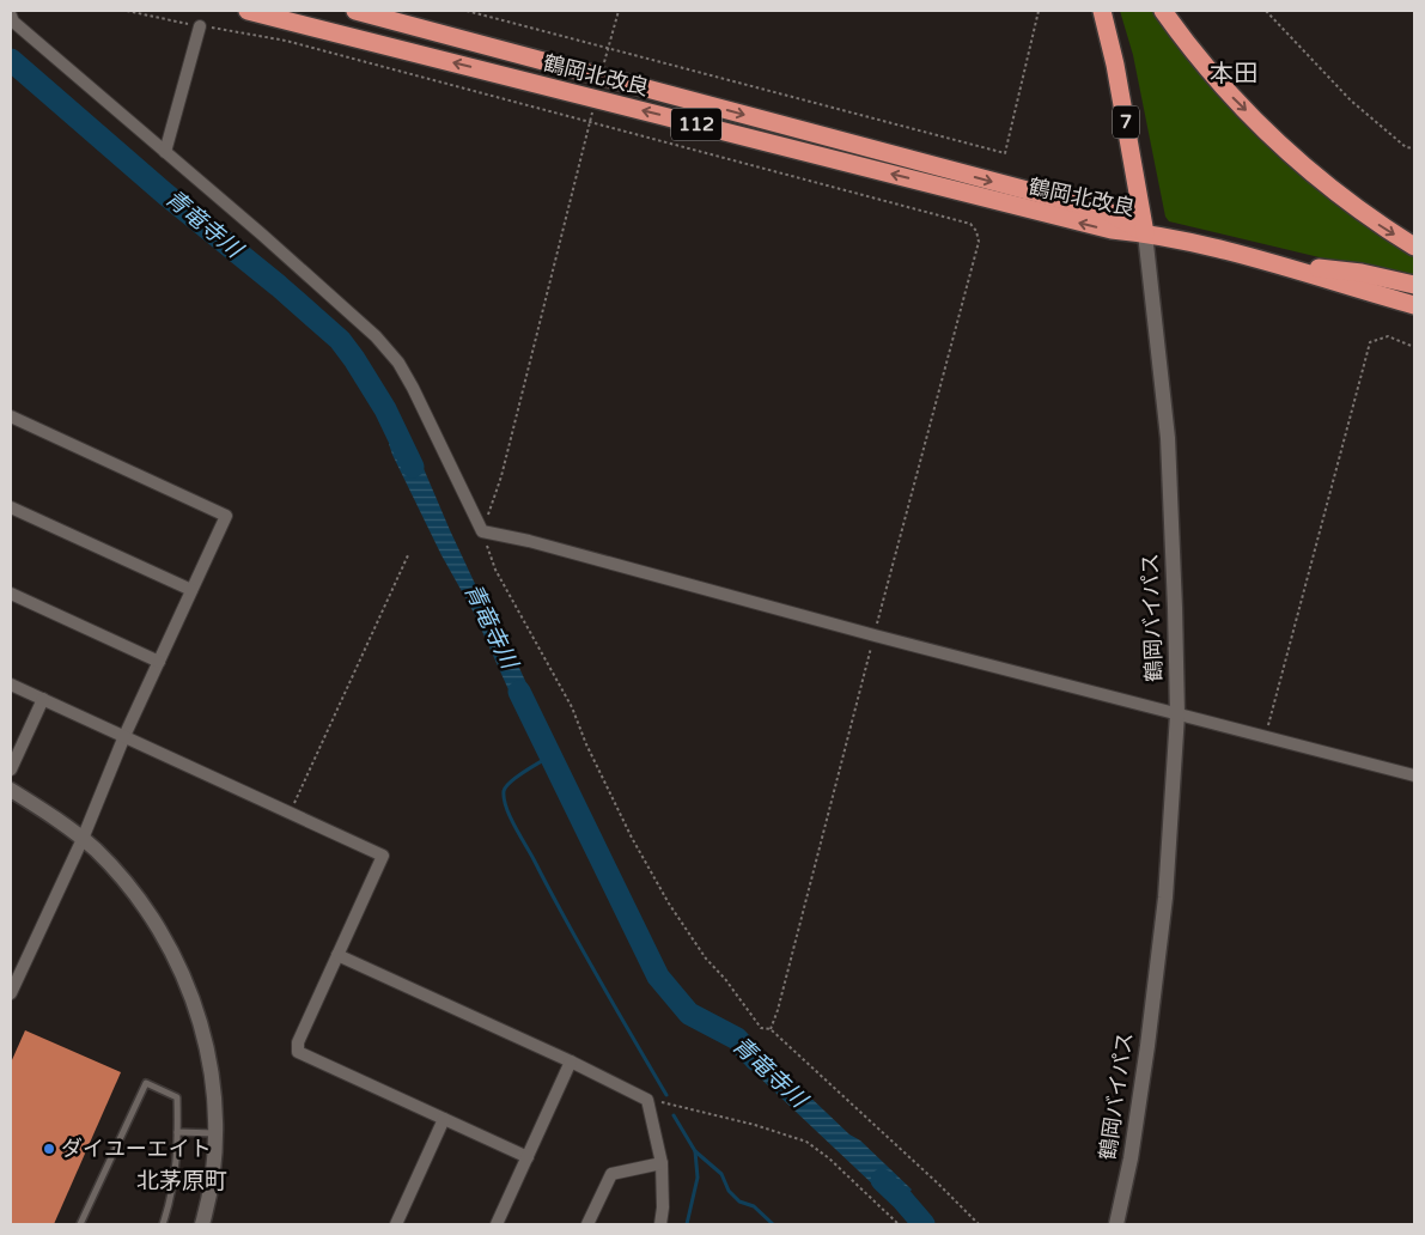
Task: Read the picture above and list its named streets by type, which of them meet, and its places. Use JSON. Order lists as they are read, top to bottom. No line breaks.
{"streets":{"highway":["鶴岡北改良","7","112","鶴岡バイパス"]},"crossings":[["鶴岡北改良","鶴岡バイパス"]],"districts":["本田","北茅原町"],"water":["青竜寺川"],"places":["ダイユーエイト"]}
